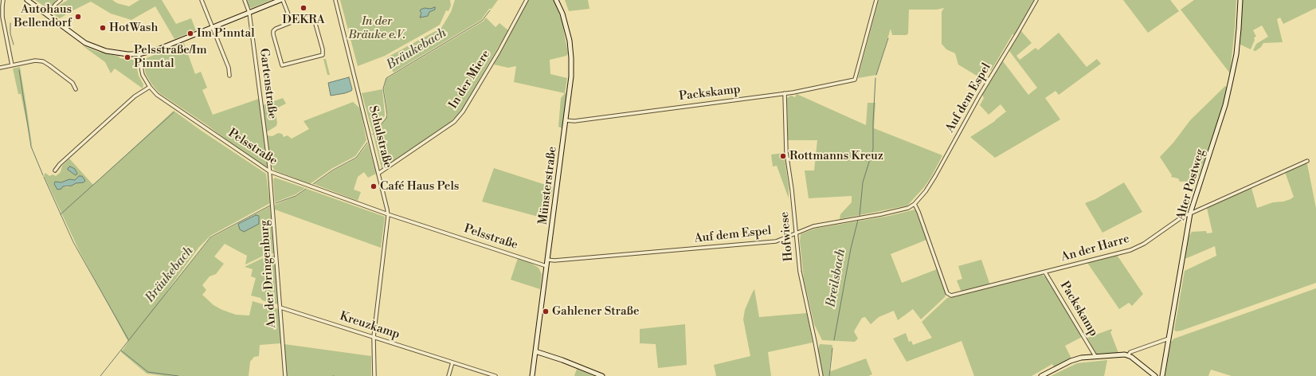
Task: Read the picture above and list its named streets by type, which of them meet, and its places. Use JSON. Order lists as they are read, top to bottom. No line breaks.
{"streets":{"main road":["Alter Postweg","Münsterstraße"],"street":["In der Miere","Gartenstraße","Packskamp","Auf dem Espel","Schulstraße","Pelsstraße","Hofwiese","An der Harre","An der Dringenburg","Kreuzkamp"]},"crossings":[["In der Miere","Schulstraße"],["Gartenstraße","Pelsstraße"],["Gartenstraße","An der Dringenburg"],["Packskamp","Münsterstraße"],["Packskamp","Hofwiese"],["Packskamp","An der Harre"],["Auf dem Espel","Münsterstraße"],["Auf dem Espel","Hofwiese"],["Auf dem Espel","An der Harre"],["Schulstraße","Pelsstraße"],["Schulstraße","Kreuzkamp"],["Pelsstraße","Münsterstraße"],["Pelsstraße","An der Dringenburg"],["Alter Postweg","An der Harre"],["An der Dringenburg","Kreuzkamp"]],"water":["Bräukebach","Breilsbach"],"parks":["In der Bräuke e.V."],"places":["DEKRA","Autohaus Bellendorf","HotWash","Im Pinntal","Pelsstraße/Im Pinntal","Rottmanns Kreuz","Café Haus Pels","Gahlener Straße"]}
